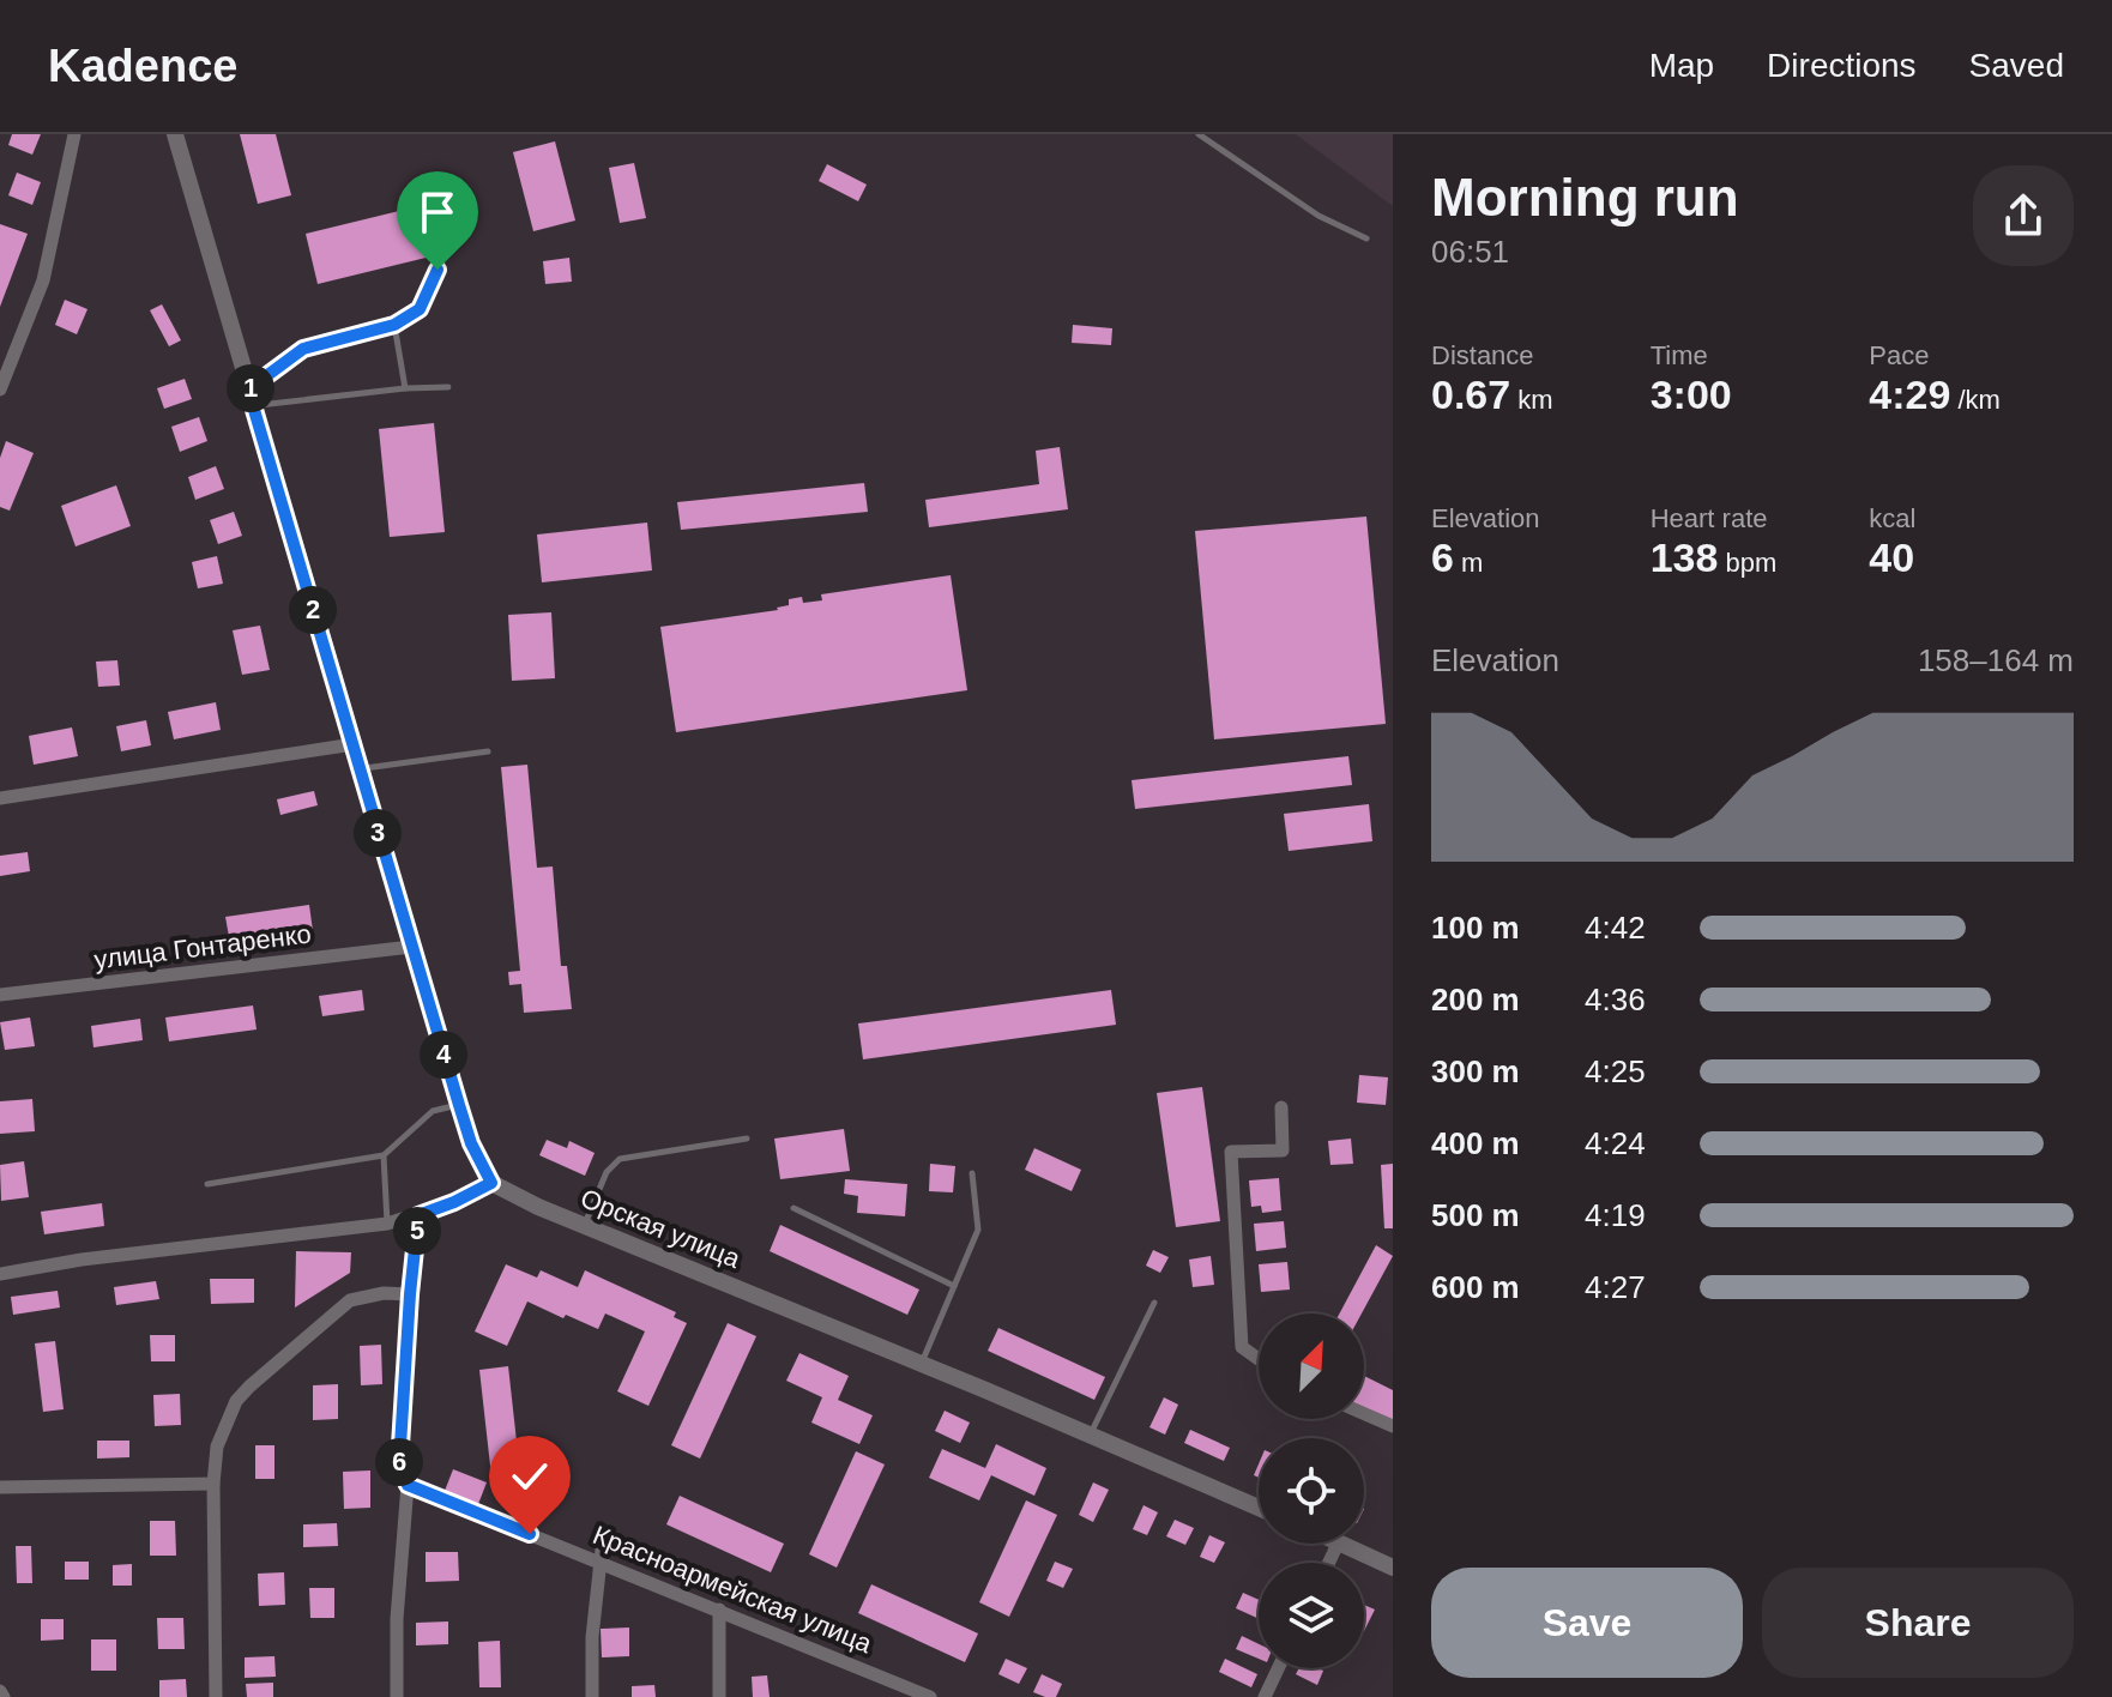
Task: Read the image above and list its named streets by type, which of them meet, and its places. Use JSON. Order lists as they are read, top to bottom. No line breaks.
{"streets":{"street":["улица Гонтаренко","Орская улица","Красноармейская улица"]},"north":"top right","page":{"header":"Kadence","nav":["Map","Directions","Saved"],"heading":["Morning run","06:51"],"stats":[["Distance","0.67 km"],["Time","3:00"],["Pace","4:29 /km"],["Elevation","6 m"],["Heart rate","138 bpm"],["kcal","40"]],"pins":["1","2","3","4","5","6"],"chart":["Elevation","158–164 m"],"list":[{"name":"100 m","note":"4:42"},{"name":"200 m","note":"4:36"},{"name":"300 m","note":"4:25"},{"name":"400 m","note":"4:24"},{"name":"500 m","note":"4:19"},{"name":"600 m","note":"4:27"}],"buttons":["Save","Share"]}}
